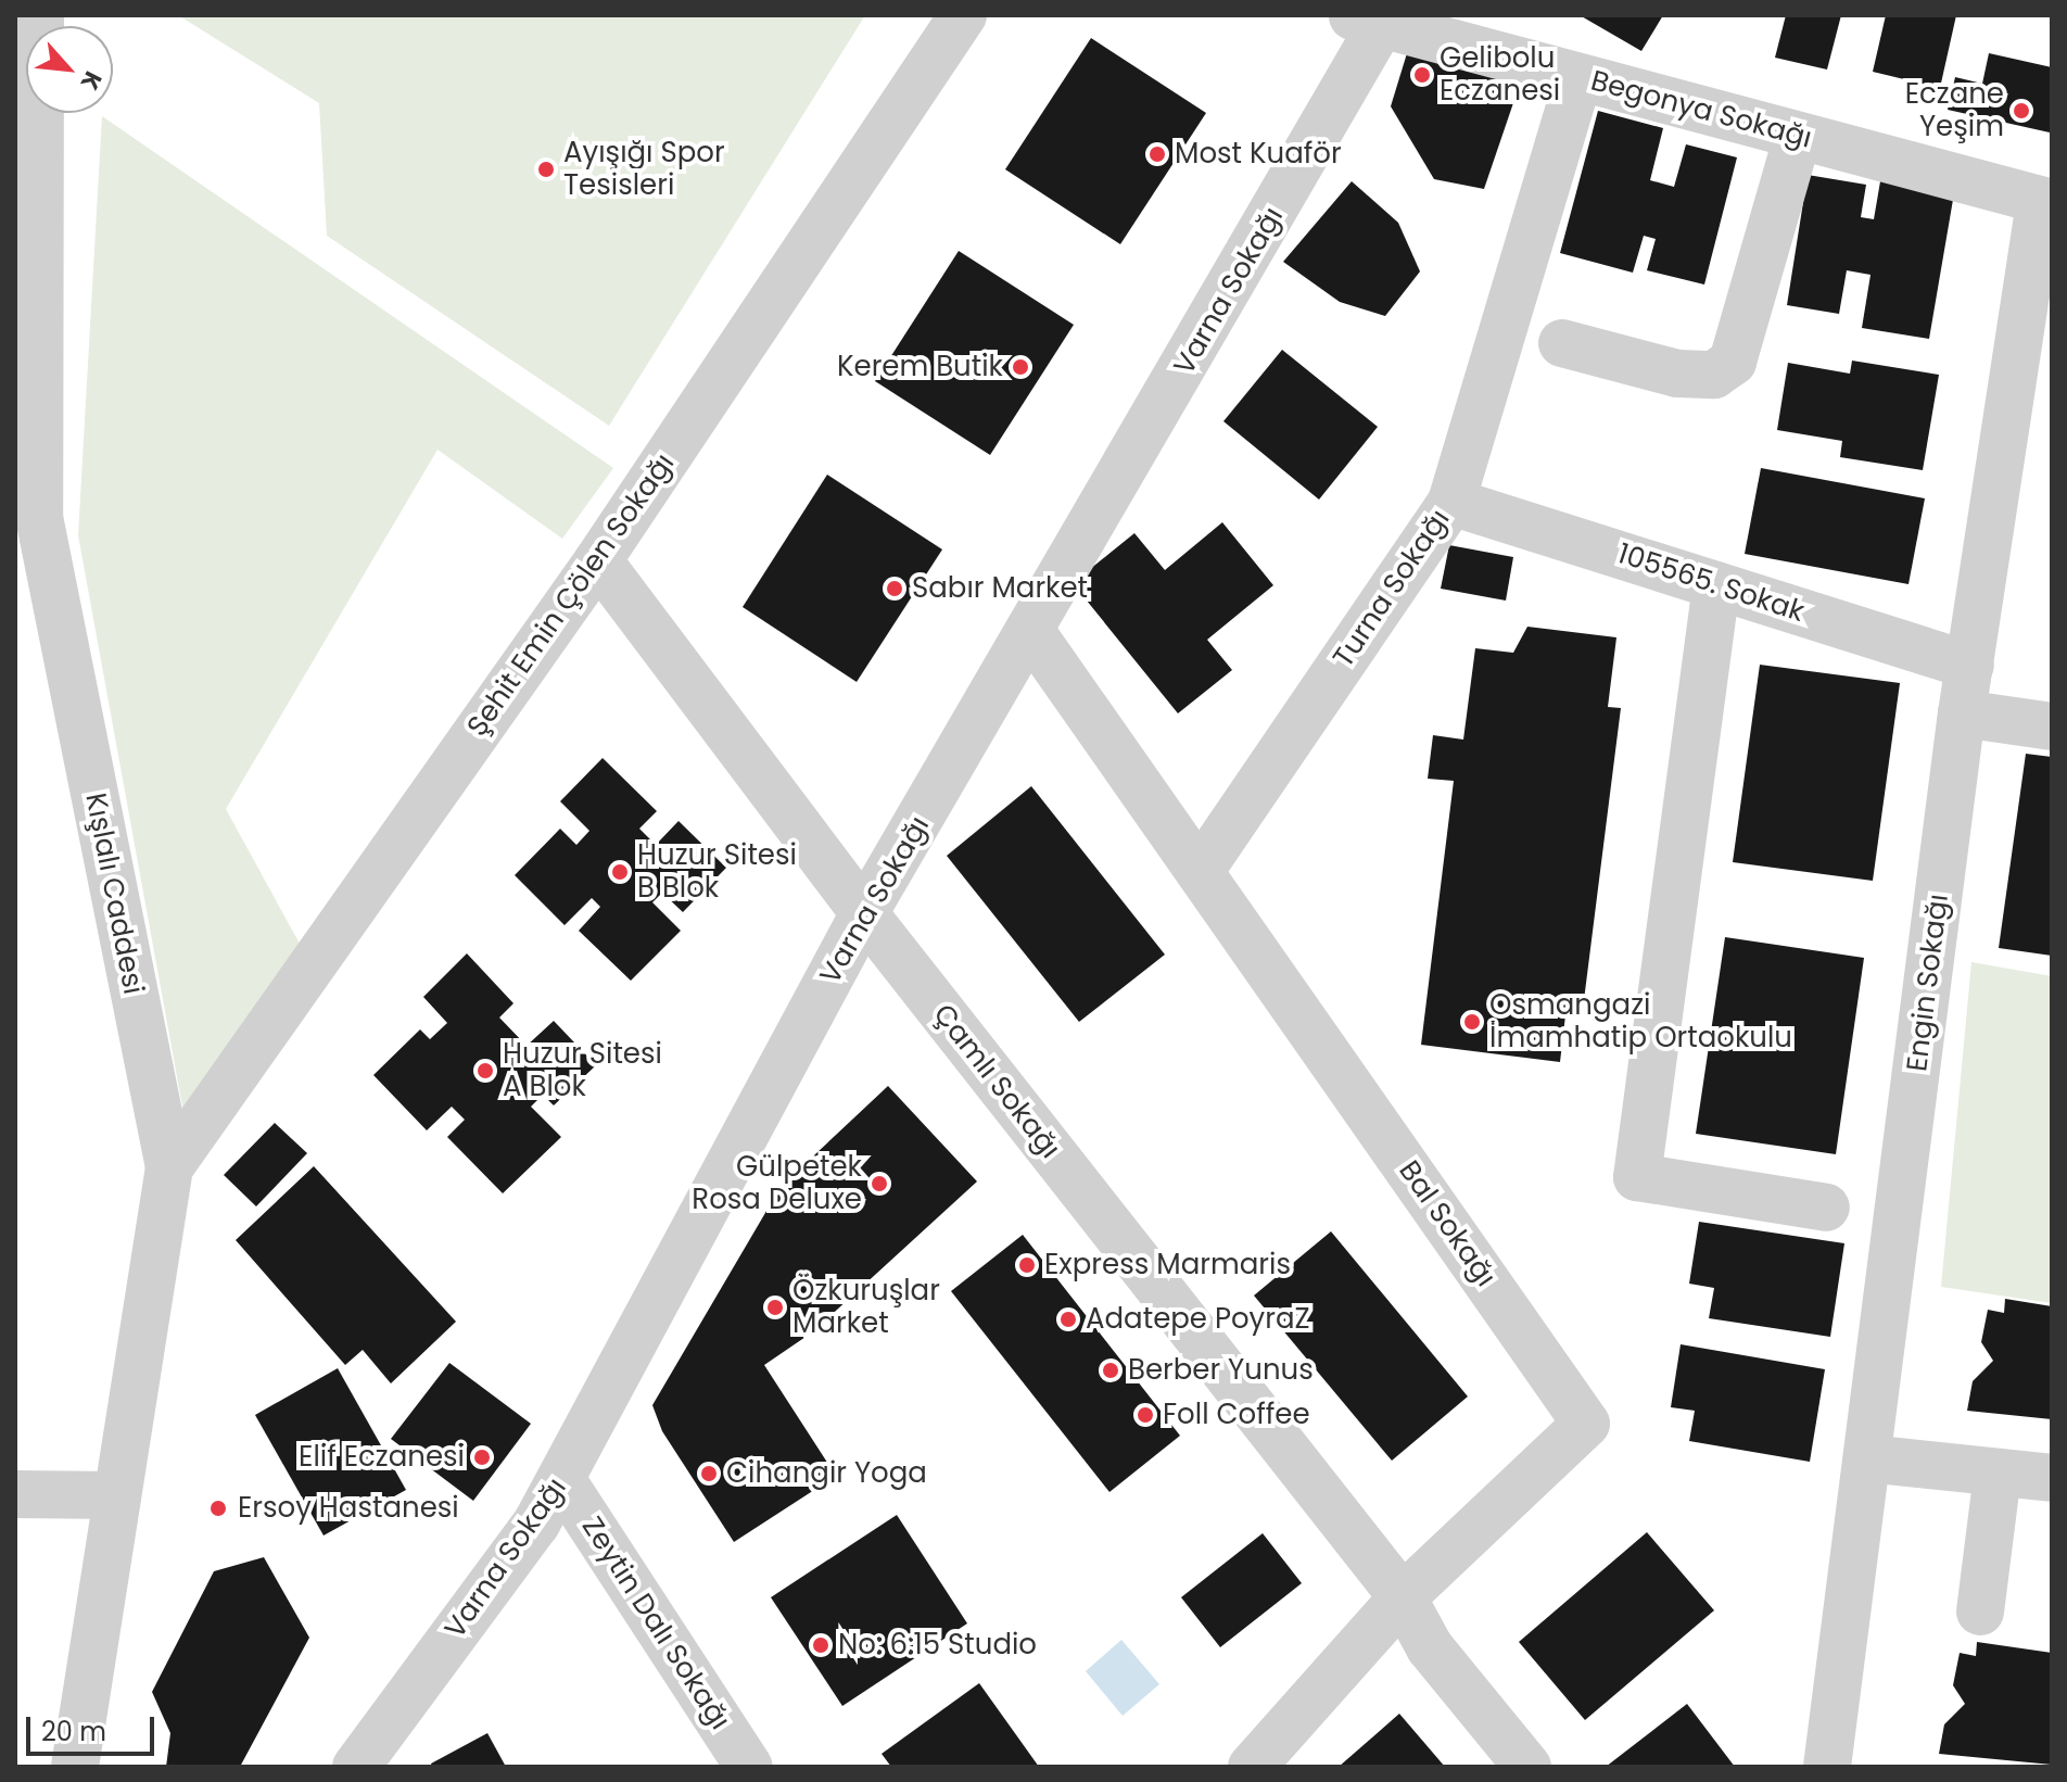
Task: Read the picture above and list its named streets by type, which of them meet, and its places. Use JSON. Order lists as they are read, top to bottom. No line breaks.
{"streets":{"street":["Begonya Sokağı","Varna Sokağı","105565. Sokak","Turna Sokağı","Şehit Emin Çölen Sokağı","Kışlalı Caddesi","Engin Sokağı","Çamlı Sokağı","Bal Sokağı","Zeytin Dalı Sokağı"]},"crossings":[["Begonya Sokağı","Varna Sokağı"],["Begonya Sokağı","Turna Sokağı"],["Begonya Sokağı","Engin Sokağı"],["Varna Sokağı","Çamlı Sokağı"],["Varna Sokağı","Bal Sokağı"],["Varna Sokağı","Zeytin Dalı Sokağı"],["105565. Sokak","Turna Sokağı"],["105565. Sokak","Engin Sokağı"],["Turna Sokağı","Bal Sokağı"],["Şehit Emin Çölen Sokağı","Kışlalı Caddesi"],["Şehit Emin Çölen Sokağı","Çamlı Sokağı"],["Çamlı Sokağı","Bal Sokağı"]],"places":["Gelibolu Eczanesi","Eczane Yeşim","Most Kuaför","Ayışığı Spor Tesisleri","Kerem Butik","Sabır Market","Huzur Sitesi B Blok","Osmangazi İmamhatip Ortaokulu","Huzur Sitesi A Blok","Gülpetek Rosa Deluxe","Express Marmaris","Özkuruşlar Market","Adatepe PoyraZ","Berber Yunus","Foll Coffee","Elif Eczanesi","Cihangir Yoga","Ersoy Hastanesi","No: 6:15 Studio"],"scale_bar":"20 m","north":"bottom right"}
